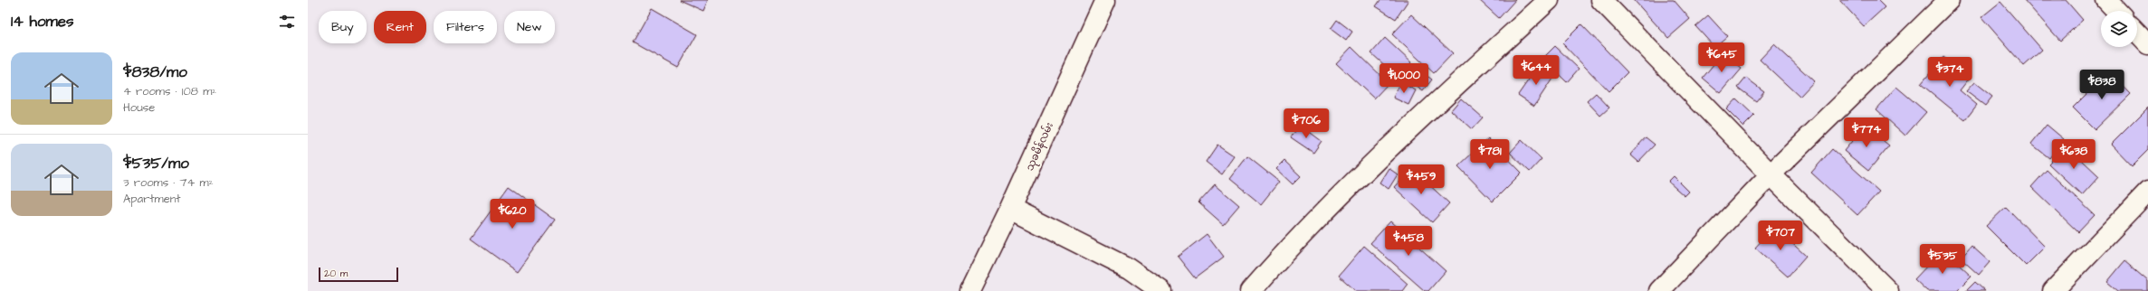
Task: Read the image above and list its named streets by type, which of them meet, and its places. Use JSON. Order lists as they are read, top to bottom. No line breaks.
{"streets":{"street":["သုခမိန်လမ်း"]},"scale_bar":"20 m","page":{"heading":"14 homes","chip":["Buy","Rent","Filters","New"],"price":["$645","$644","$374","$1,000","$838","$706","$774","$781","$638","$459","$620","$707","$458","$535"],"list":[{"name":"$838/mo","note":"4 rooms · 108 m² · House"},{"name":"$535/mo","note":"3 rooms · 74 m² · Apartment"}],"scale":"20 m"}}
